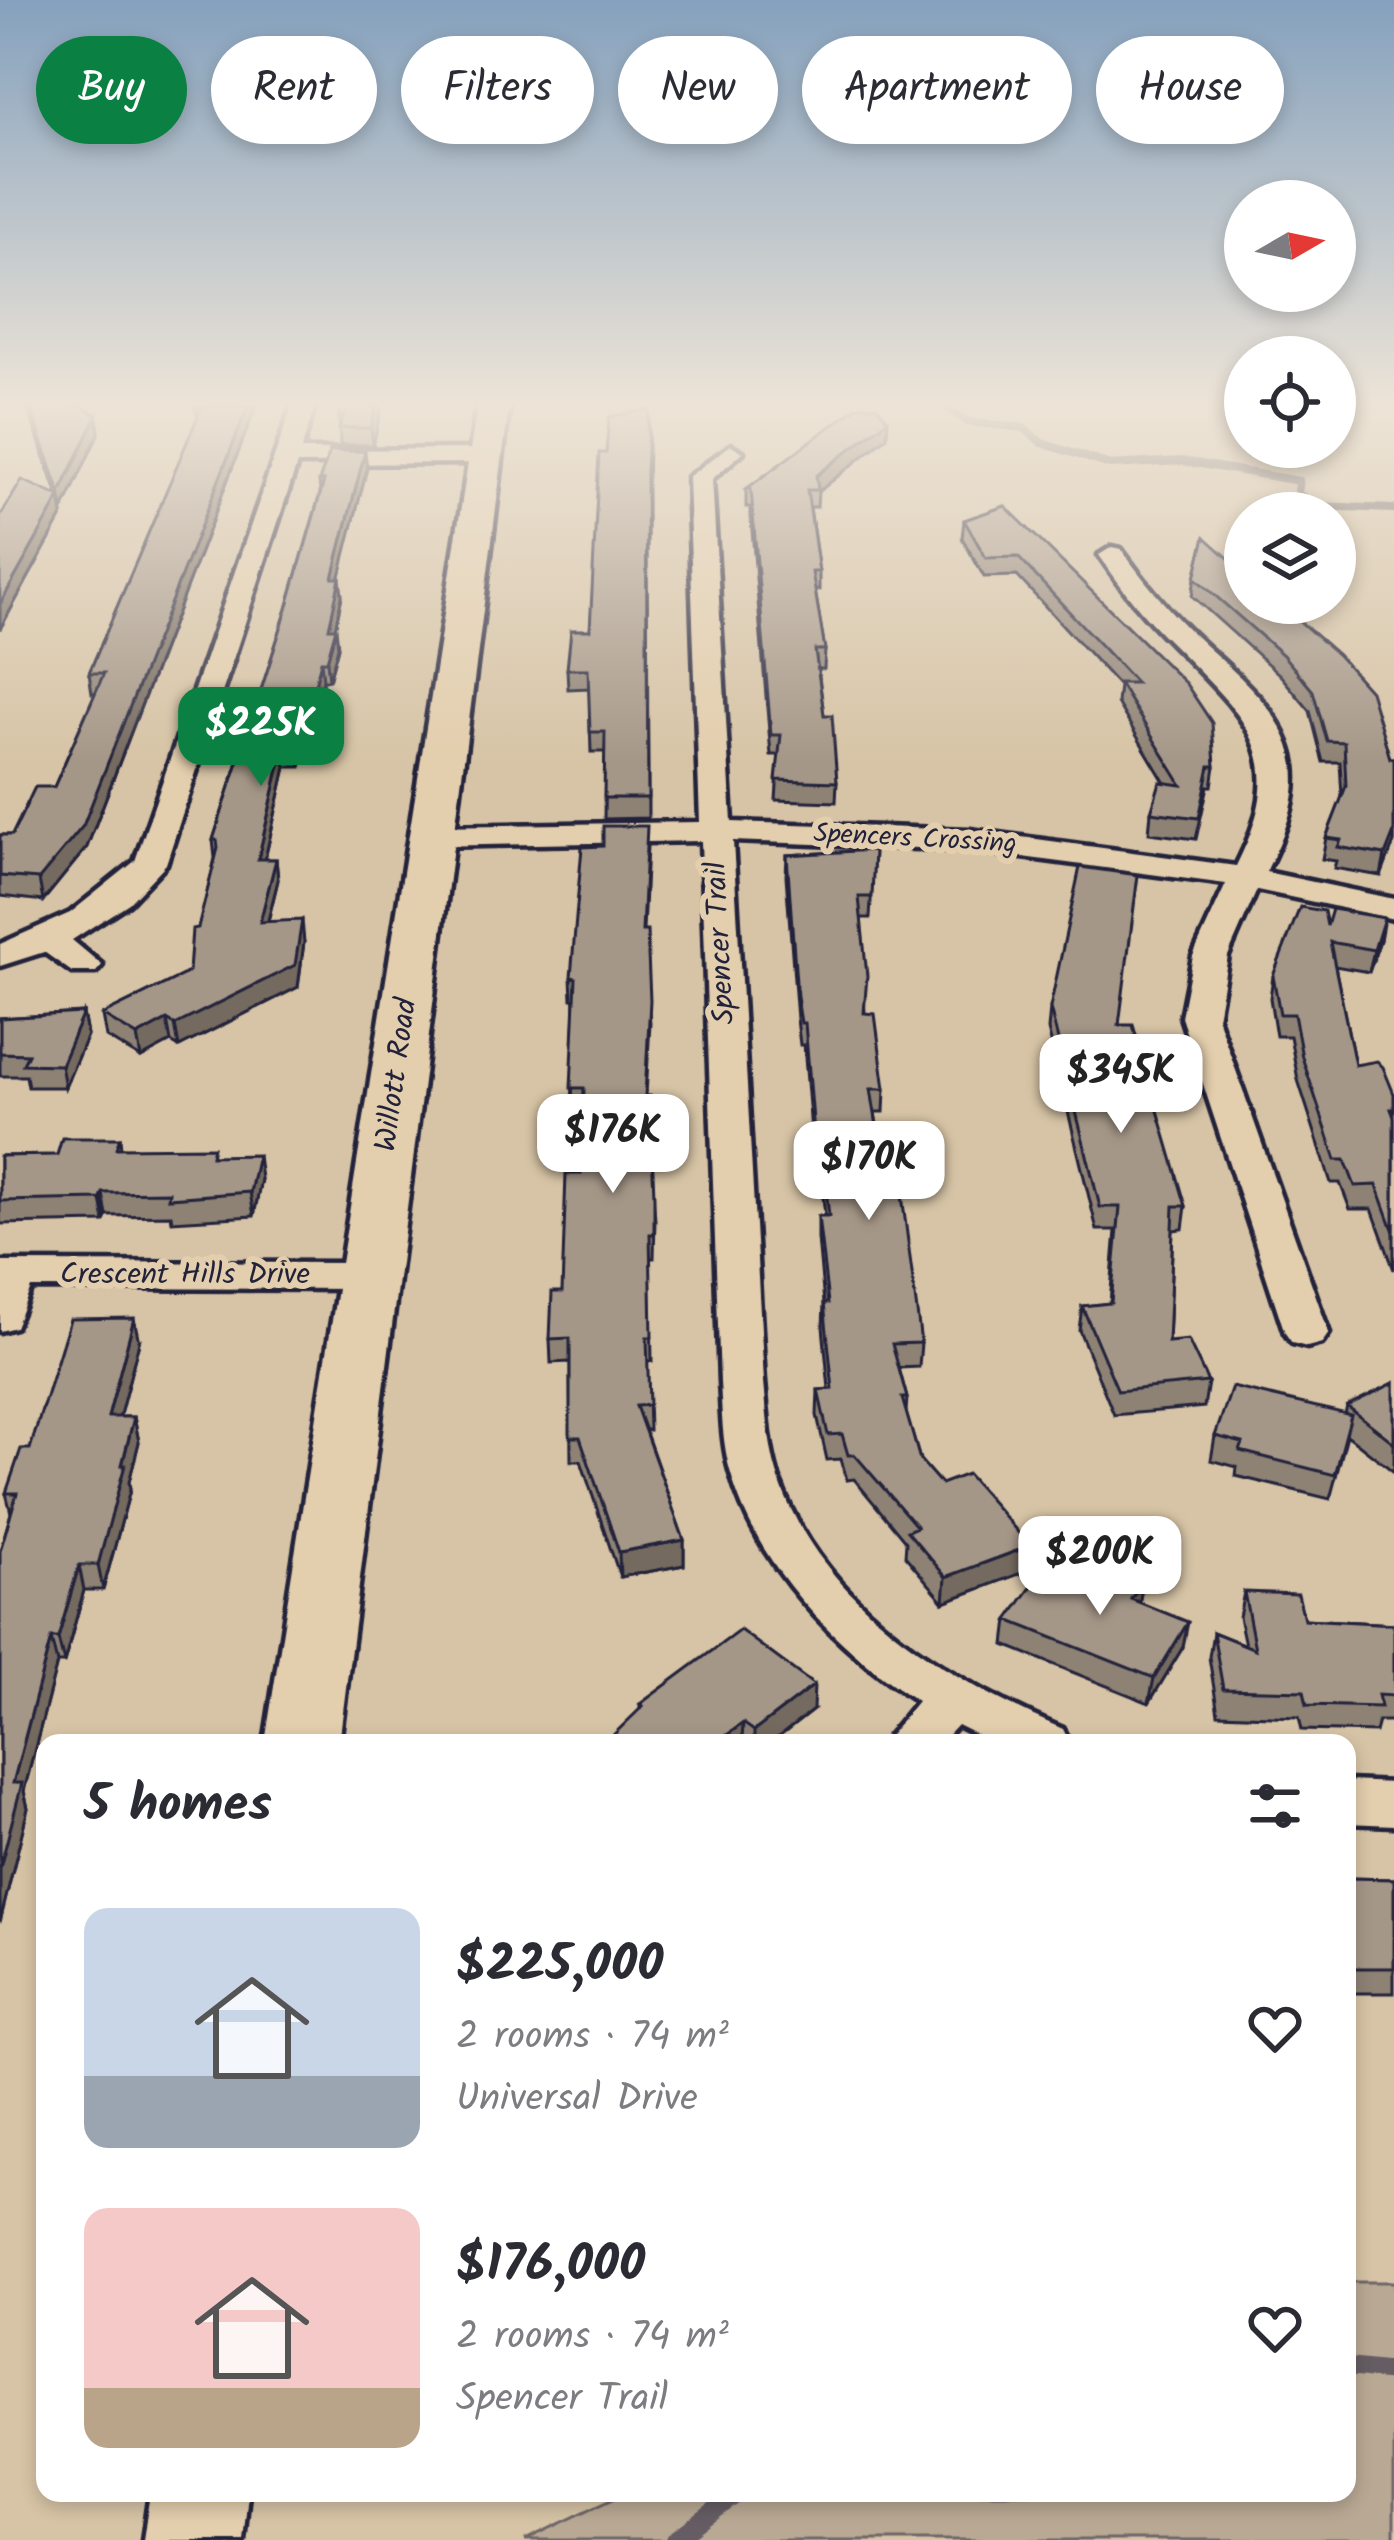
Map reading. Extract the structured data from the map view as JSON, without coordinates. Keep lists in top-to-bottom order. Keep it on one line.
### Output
{"streets":{"main road":["Willott Road"],"street":["Spencers Crossing","Spencer Trail","Crescent Hills Drive"]},"crossings":[["Spencers Crossing","Spencer Trail"],["Spencers Crossing","Willott Road"],["Willott Road","Crescent Hills Drive"]],"north":"right","page":{"chip":["Buy","Rent","Filters","New","Apartment","House"],"price":["$225K","$345K","$176K","$170K","$200K"],"heading":"5 homes","list":[{"name":"$225,000","note":"2 rooms · 74 m² · Universal Drive"},{"name":"$176,000","note":"2 rooms · 74 m² · Spencer Trail"}]}}
